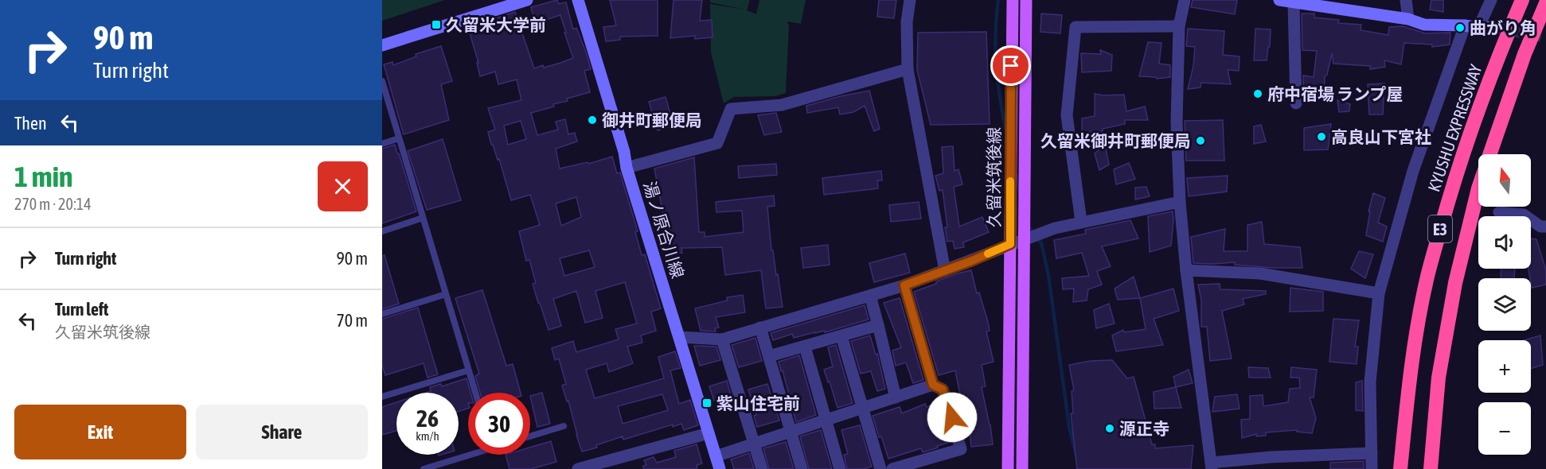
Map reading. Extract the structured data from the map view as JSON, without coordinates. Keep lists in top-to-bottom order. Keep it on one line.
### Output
{"streets":{"highway":["KYUSHU EXPRESSWAY","E3"],"main road":["久留米筑後線","湯ノ原合川線"]},"places":{"transit":["久留米大学前","紫山住宅前"],"other":["曲がり角","府中宿場 ランプ屋","御井町郵便局","高良山下宮社","久留米御井町郵便局","源正寺"]},"north":"top","page":{"turn":["90 m","Turn right"],"then":"Then","heading":["1 min","270 m · 20:14"],"map_buttons":["+","−"],"list":[{"name":"Turn right","value":"90 m"},{"name":"Turn left","note":"久留米筑後線","value":"70 m"}],"speed":"26 km/h","limit":"30","buttons":["Exit","Share"]}}
